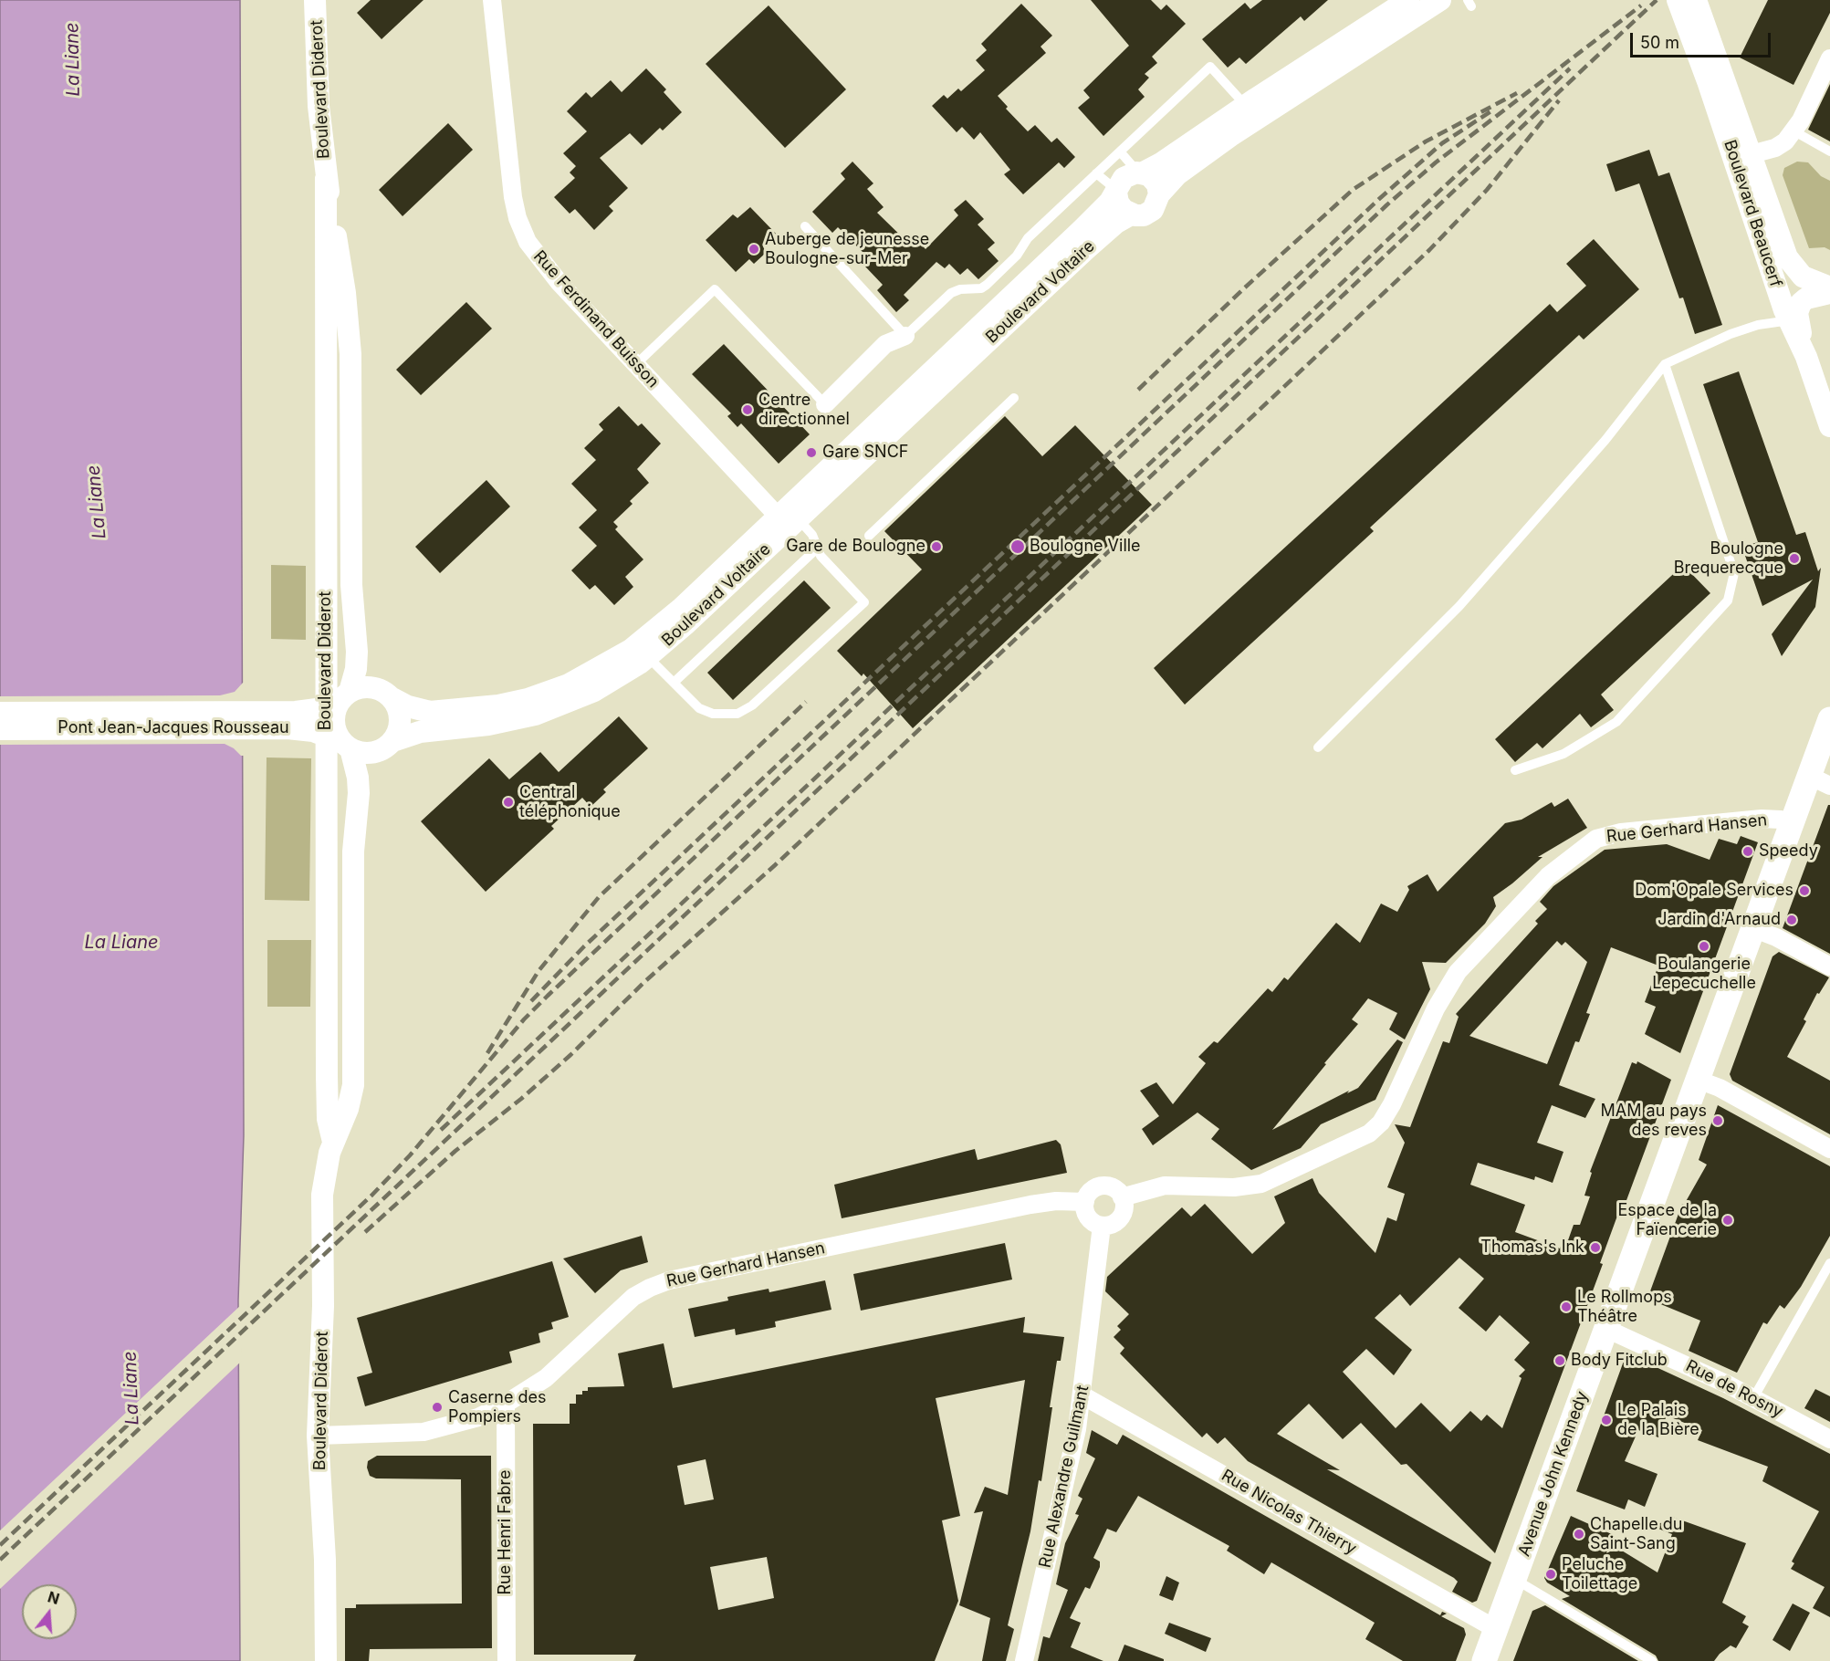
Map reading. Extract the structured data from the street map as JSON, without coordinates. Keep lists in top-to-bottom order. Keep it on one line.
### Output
{"streets":{"main road":["Avenue John Kennedy"],"street":["Boulevard Diderot","Boulevard Beaucerf","Boulevard Voltaire","Rue Ferdinand Buisson","Pont Jean-Jacques Rousseau","Rue Gerhard Hansen","Rue de Rosny","Rue Alexandre Guilmant","Rue Nicolas Thierry","Rue Henri Fabre"]},"crossings":[["Boulevard Diderot","Boulevard Voltaire"],["Boulevard Diderot","Pont Jean-Jacques Rousseau"],["Boulevard Diderot","Rue Gerhard Hansen"],["Boulevard Voltaire","Rue Ferdinand Buisson"],["Boulevard Voltaire","Pont Jean-Jacques Rousseau"],["Rue Gerhard Hansen","Avenue John Kennedy"],["Rue Gerhard Hansen","Rue Alexandre Guilmant"],["Rue Gerhard Hansen","Rue Henri Fabre"],["Rue de Rosny","Avenue John Kennedy"],["Avenue John Kennedy","Rue Nicolas Thierry"],["Rue Alexandre Guilmant","Rue Nicolas Thierry"]],"water":["La Liane"],"places":["Auberge de jeunesse Boulogne-sur-Mer","Centre directionnel","Gare SNCF","Gare de Boulogne","Boulogne Ville","Boulogne Brequerecque","Central téléphonique","Speedy","Dom'Opale Services","Jardin d'Arnaud","Boulangerie Lepecuchelle","MAM au pays des reves","Espace de la Faïencerie","Thomas's Ink","Le Rollmops Théâtre","Body Fitclub","Caserne des Pompiers","Le Palais de la Bière","Chapelle du Saint-Sang","Peluche Toilettage"],"scale_bar":"50 m","north":"top"}
